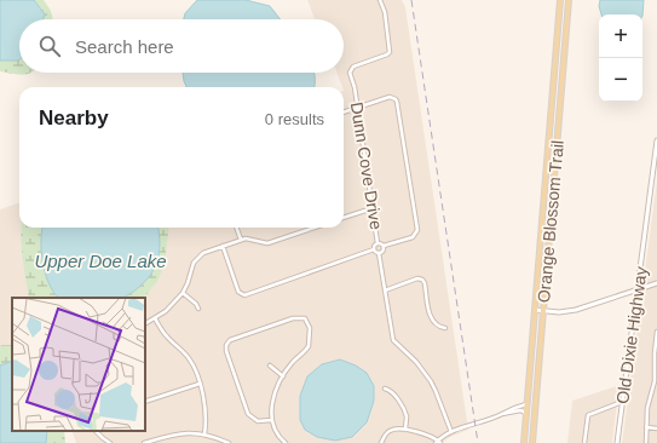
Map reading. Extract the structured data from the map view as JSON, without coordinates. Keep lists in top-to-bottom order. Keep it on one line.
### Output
{"streets":{"main road":["Orange Blossom Trail"],"street":["Dunn Cove Drive","Old Dixie Highway"]},"water":["Upper Doe Lake"],"page":{"map_buttons":["+","−"],"search":"Search here","heading":["Nearby","0 results"]}}
